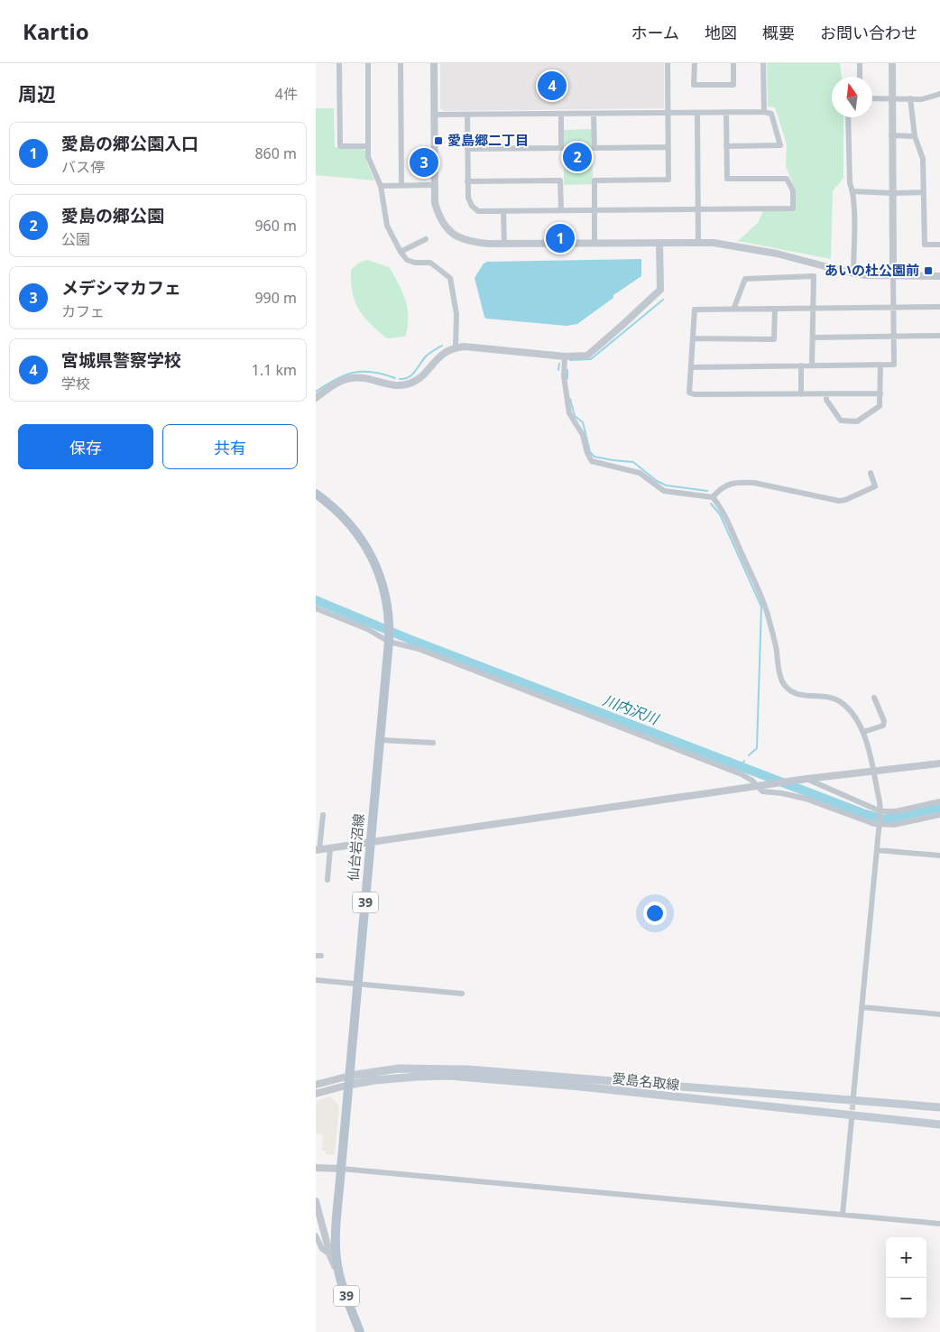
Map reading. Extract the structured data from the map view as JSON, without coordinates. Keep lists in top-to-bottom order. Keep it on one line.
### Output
{"streets":{"main road":["仙台岩沼線","39","愛島名取線"]},"crossings":[["仙台岩沼線","愛島名取線"]],"water":["川内沢川"],"places":{"transit":["愛島郷二丁目","あいの杜公園前"]},"north":"top","page":{"header":"Kartio","nav":["ホーム","地図","概要","お問い合わせ"],"heading":["周辺","4件"],"pins":["4","2","3","1"],"list":[{"mark":"1","name":"愛島の郷公園入口","note":"バス停","value":"860 m"},{"mark":"2","name":"愛島の郷公園","note":"公園","value":"960 m"},{"mark":"3","name":"メデシマカフェ","note":"カフェ","value":"990 m"},{"mark":"4","name":"宮城県警察学校","note":"学校","value":"1.1 km"}],"buttons":["保存","共有"],"map_buttons":["+","−"]}}
